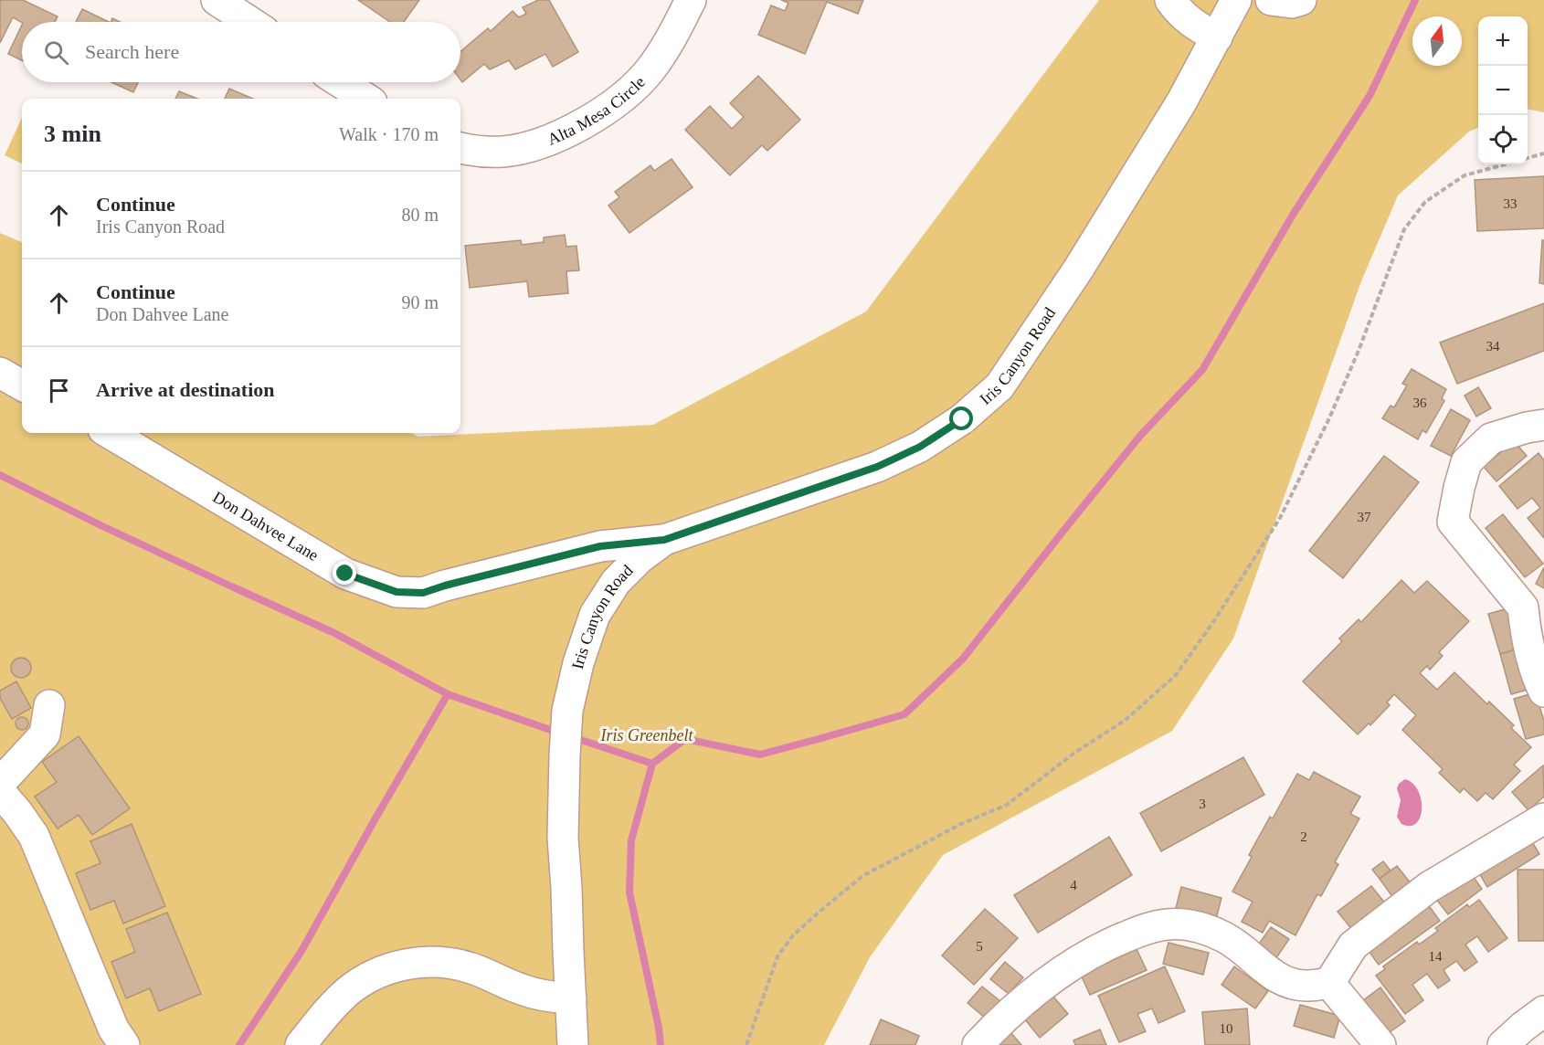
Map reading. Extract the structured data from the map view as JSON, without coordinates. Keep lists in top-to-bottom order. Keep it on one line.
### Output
{"streets":{"street":["Alta Mesa Circle","Iris Canyon Road","Don Dahvee Lane"]},"crossings":[["Iris Canyon Road","Don Dahvee Lane"]],"parks":["Iris Greenbelt"],"house_numbers":["33","34","36","37","3","2","4","5","14","10"],"north":"top","page":{"map_buttons":["+","−"],"search":"Search here","heading":["3 min","Walk · 170 m"],"list":[["Continue","Iris Canyon Road","80 m"],["Continue","Don Dahvee Lane","90 m"],"Arrive at destination"]}}
